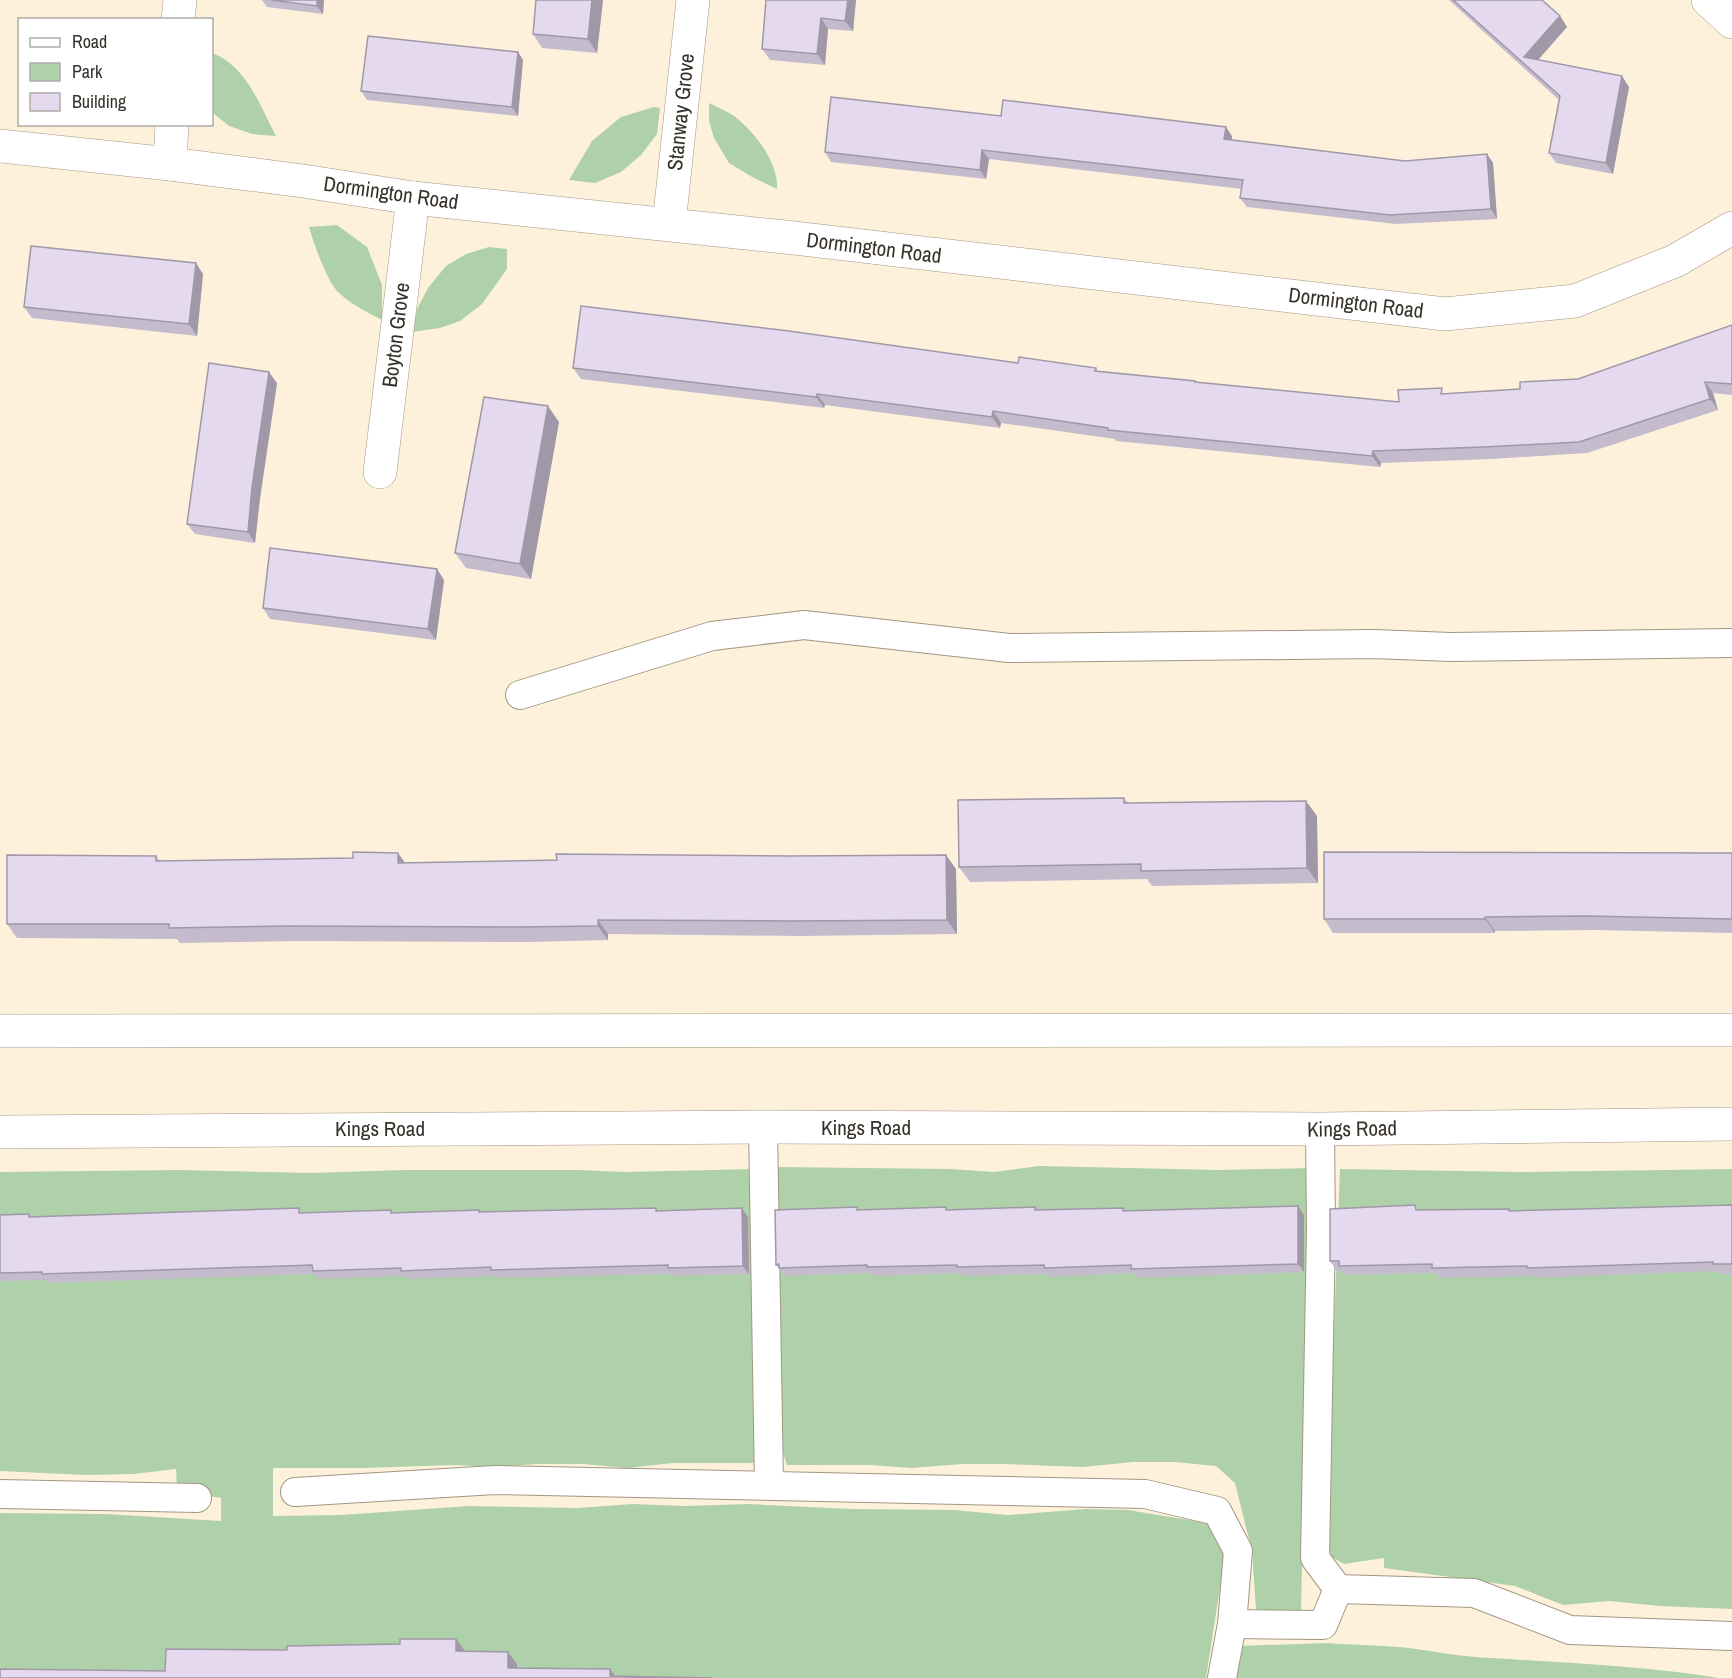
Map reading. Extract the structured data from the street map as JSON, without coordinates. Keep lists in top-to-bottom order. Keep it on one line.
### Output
{"streets":{"main road":["Stanway Grove","Dormington Road","Boyton Grove","Kings Road"]},"crossings":[["Stanway Grove","Dormington Road"],["Dormington Road","Boyton Grove"]],"legend":["Road","Park","Building"]}
